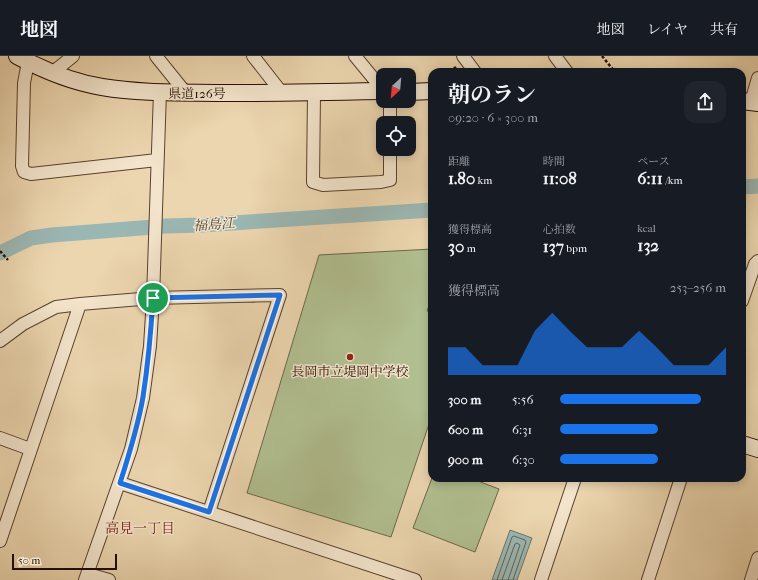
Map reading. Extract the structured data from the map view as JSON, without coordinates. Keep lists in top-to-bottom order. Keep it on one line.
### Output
{"streets":{"main road":["県道126号"]},"districts":["高見一丁目"],"water":["福島江"],"places":["長岡市立堤岡中学校"],"scale_bar":"50 m","north":"bottom left","page":{"header":"地図","nav":["地図","レイヤ","共有"],"heading":["朝のラン","09:20 · 6 × 300 m"],"stats":[["距離","1.80 km"],["時間","11:08"],["ペース","6:11 /km"],["獲得標高","30 m"],["心拍数","137 bpm"],["kcal","132"]],"chart":["獲得標高","253–256 m"],"list":[{"name":"300 m","note":"5:56"},{"name":"600 m","note":"6:31"},{"name":"900 m","note":"6:30"}],"scale":"50 m"}}
